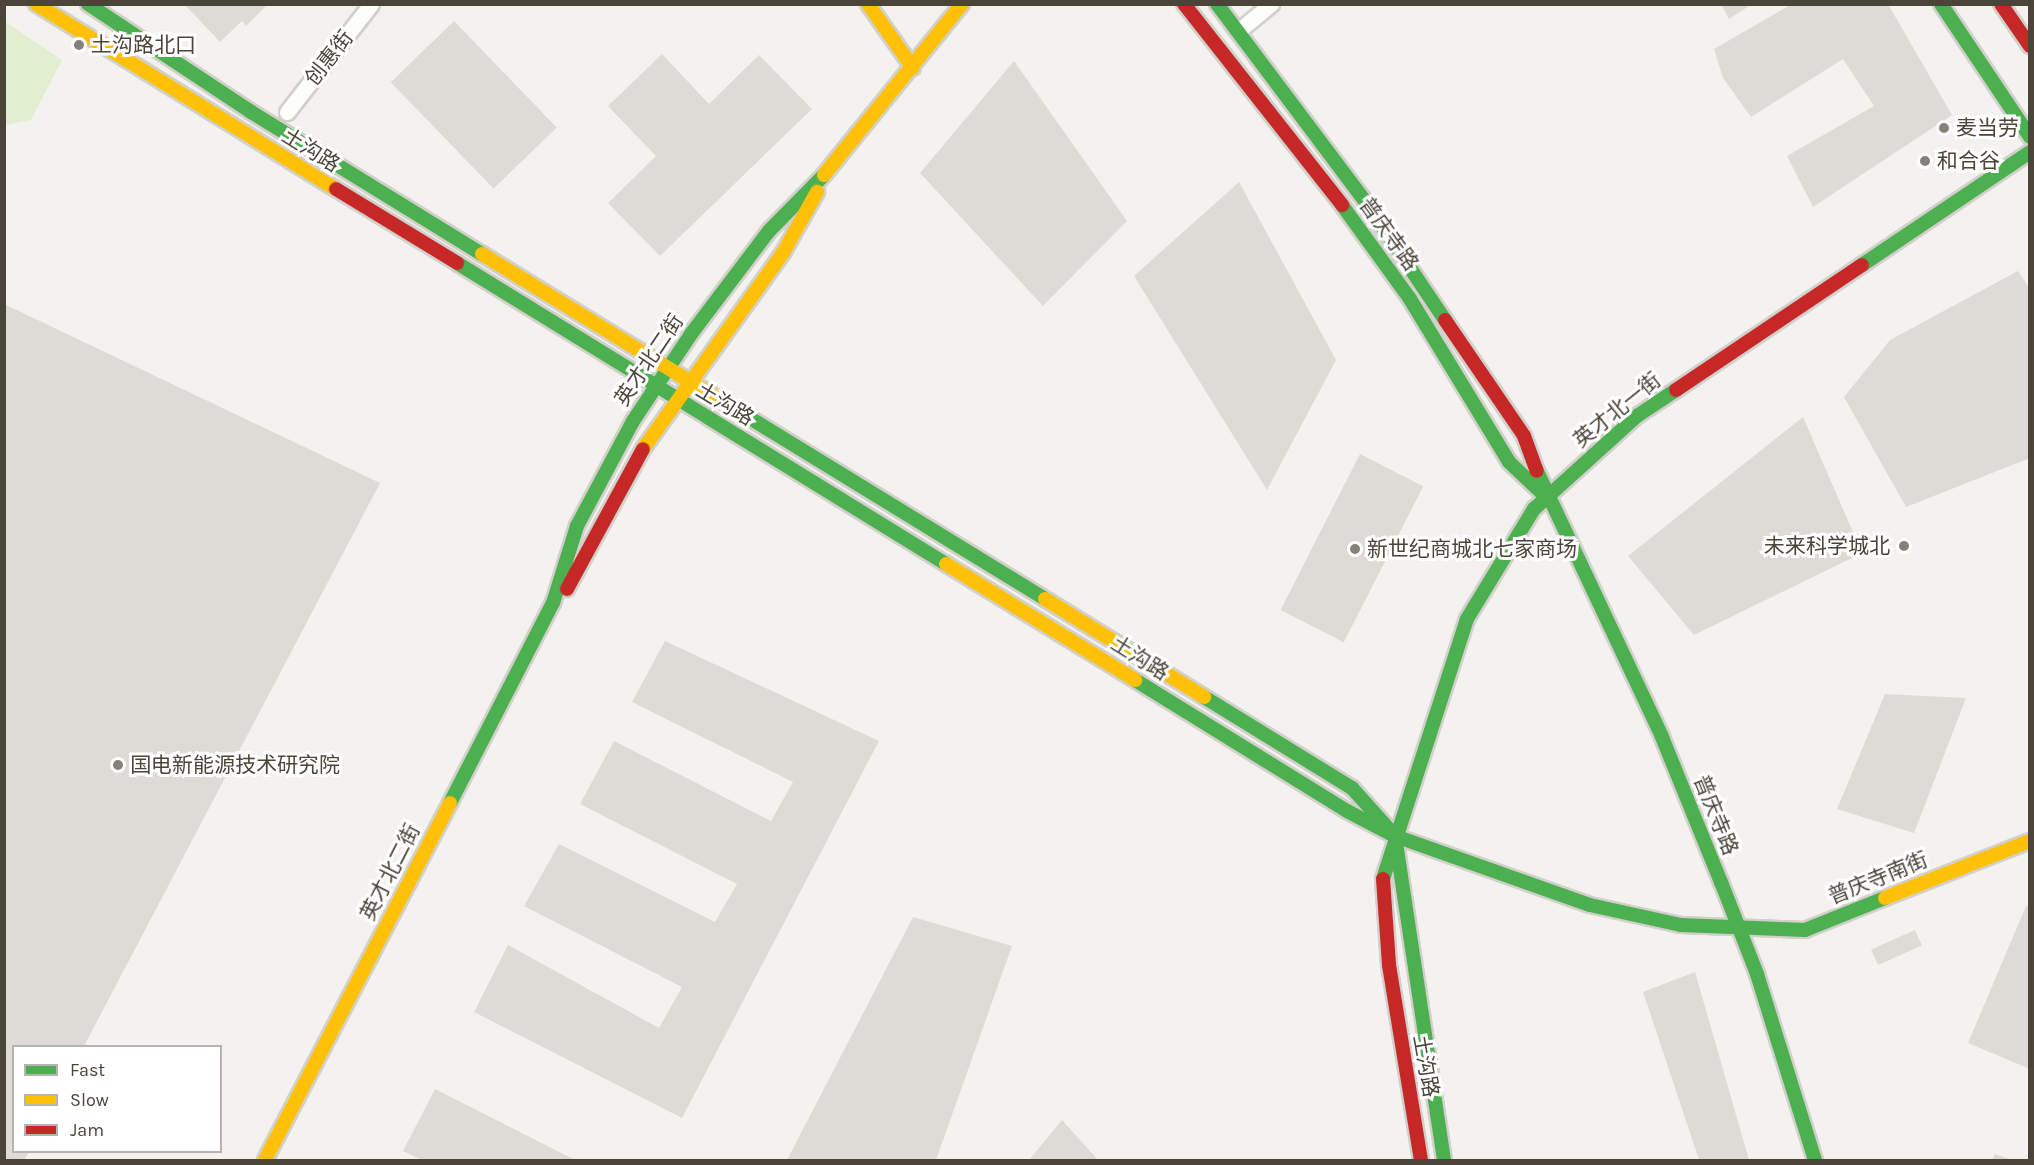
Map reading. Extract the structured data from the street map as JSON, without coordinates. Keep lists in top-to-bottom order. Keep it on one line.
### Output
{"streets":{"street":["创惠街","土沟路","普庆寺路","英才北二街","英才北一街","普庆寺南街"]},"crossings":[["土沟路","英才北二街"],["土沟路","英才北一街"],["土沟路","普庆寺南街"],["普庆寺路","英才北一街"],["普庆寺路","普庆寺南街"],["英才北一街","普庆寺南街"]],"places":["土沟路北口","麦当劳","和合谷","未来科学城北","新世纪商城北七家商场","国电新能源技术研究院"],"legend":["Fast","Slow","Jam"]}
